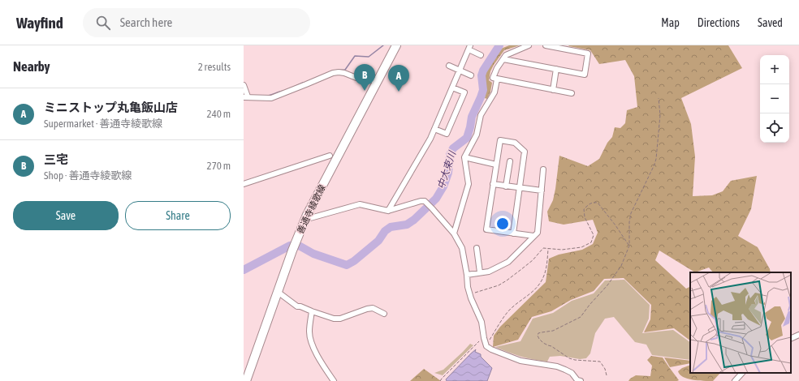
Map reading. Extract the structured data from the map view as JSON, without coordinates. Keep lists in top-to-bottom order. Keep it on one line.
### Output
{"streets":{"main road":["善通寺綾歌線"]},"water":["中大束川"],"page":{"header":"Wayfind","search":"Search here","nav":["Map","Directions","Saved"],"heading":["Nearby","2 results"],"map_buttons":["+","−"],"pins":["B","A"],"list":[{"mark":"A","name":"ミニストップ丸亀飯山店","note":"Supermarket · 善通寺綾歌線","value":"240 m"},{"mark":"B","name":"三宅","note":"Shop · 善通寺綾歌線","value":"270 m"}],"buttons":["Save","Share"]}}
